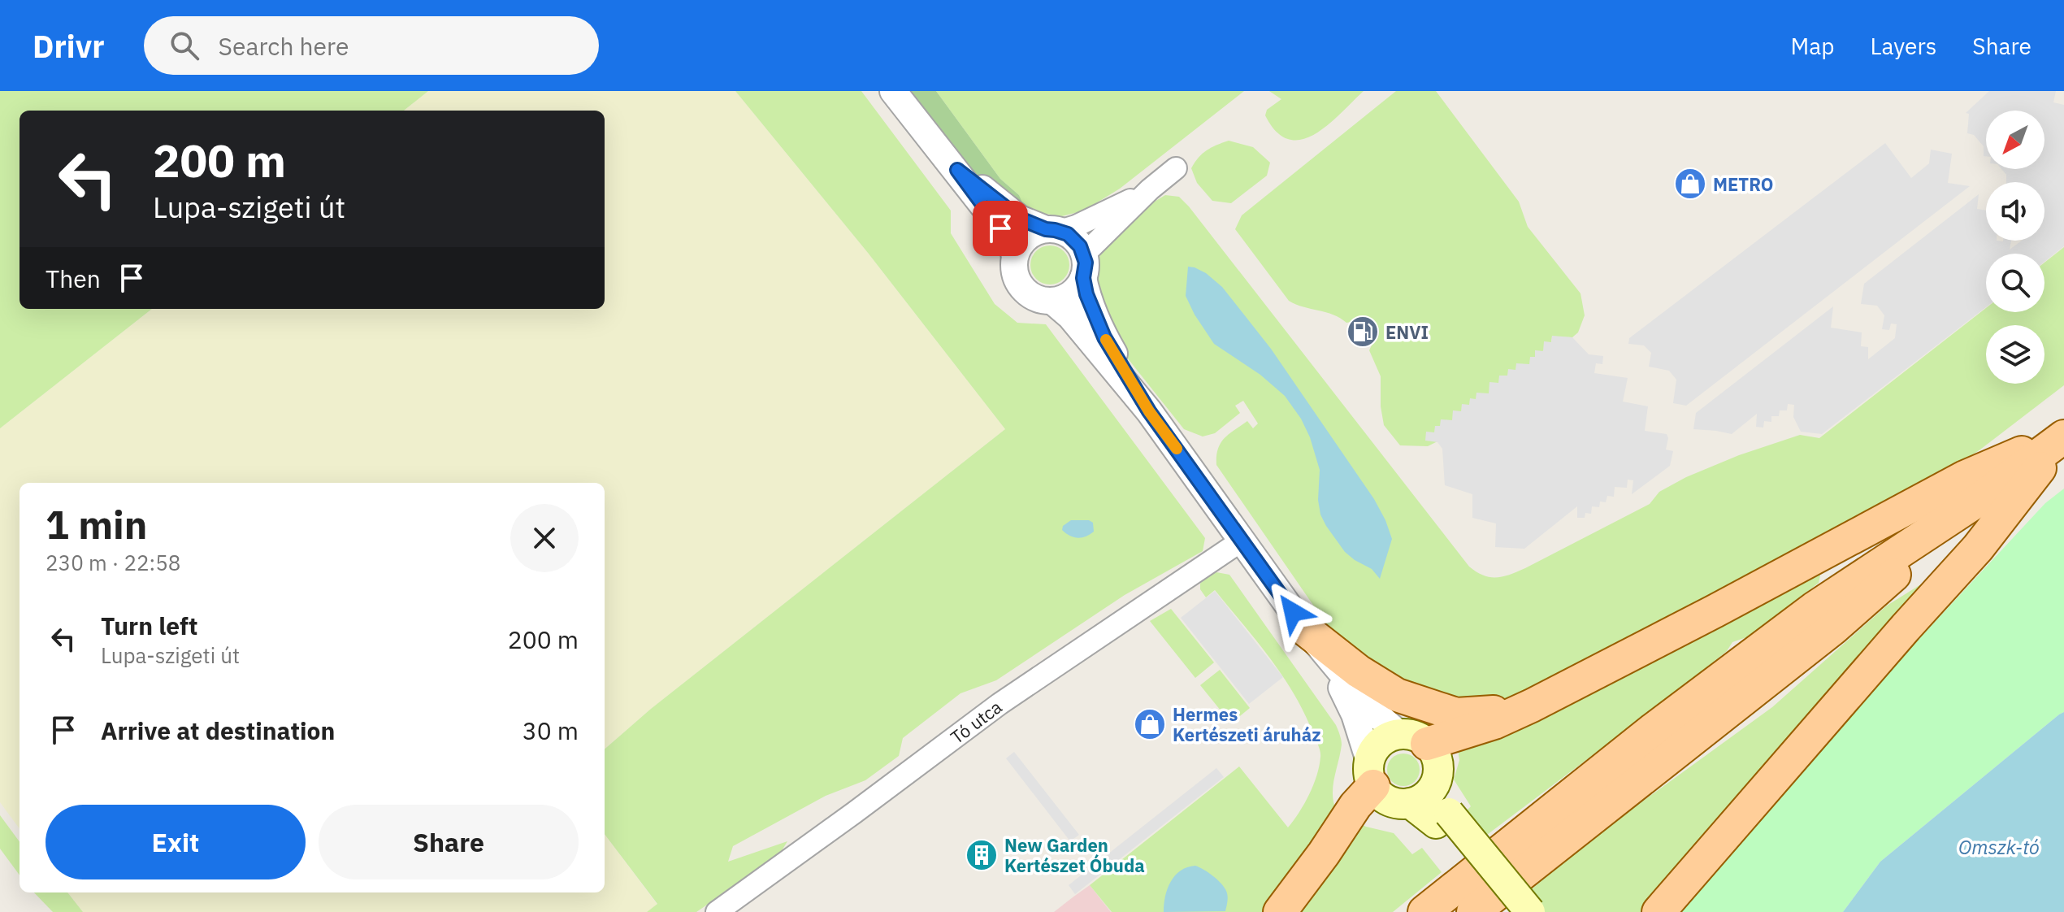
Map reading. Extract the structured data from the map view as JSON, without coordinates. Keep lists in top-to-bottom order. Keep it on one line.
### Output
{"streets":{"street":["Tó utca"]},"water":["Omszk-tó"],"places":{"shop":["METRO","Hermes Kertészeti áruház"],"fuel station":["ENVI"],"building":["New Garden Kertészet Óbuda"]},"north":"bottom left","page":{"header":"Drivr","search":"Search here","nav":["Map","Layers","Share"],"turn":["200 m","Lupa-szigeti út"],"then":"Then","heading":["1 min","230 m · 22:58"],"list":[{"name":"Turn left","note":"Lupa-szigeti út","value":"200 m"},{"name":"Arrive at destination","value":"30 m"}],"buttons":["Exit","Share"]}}
